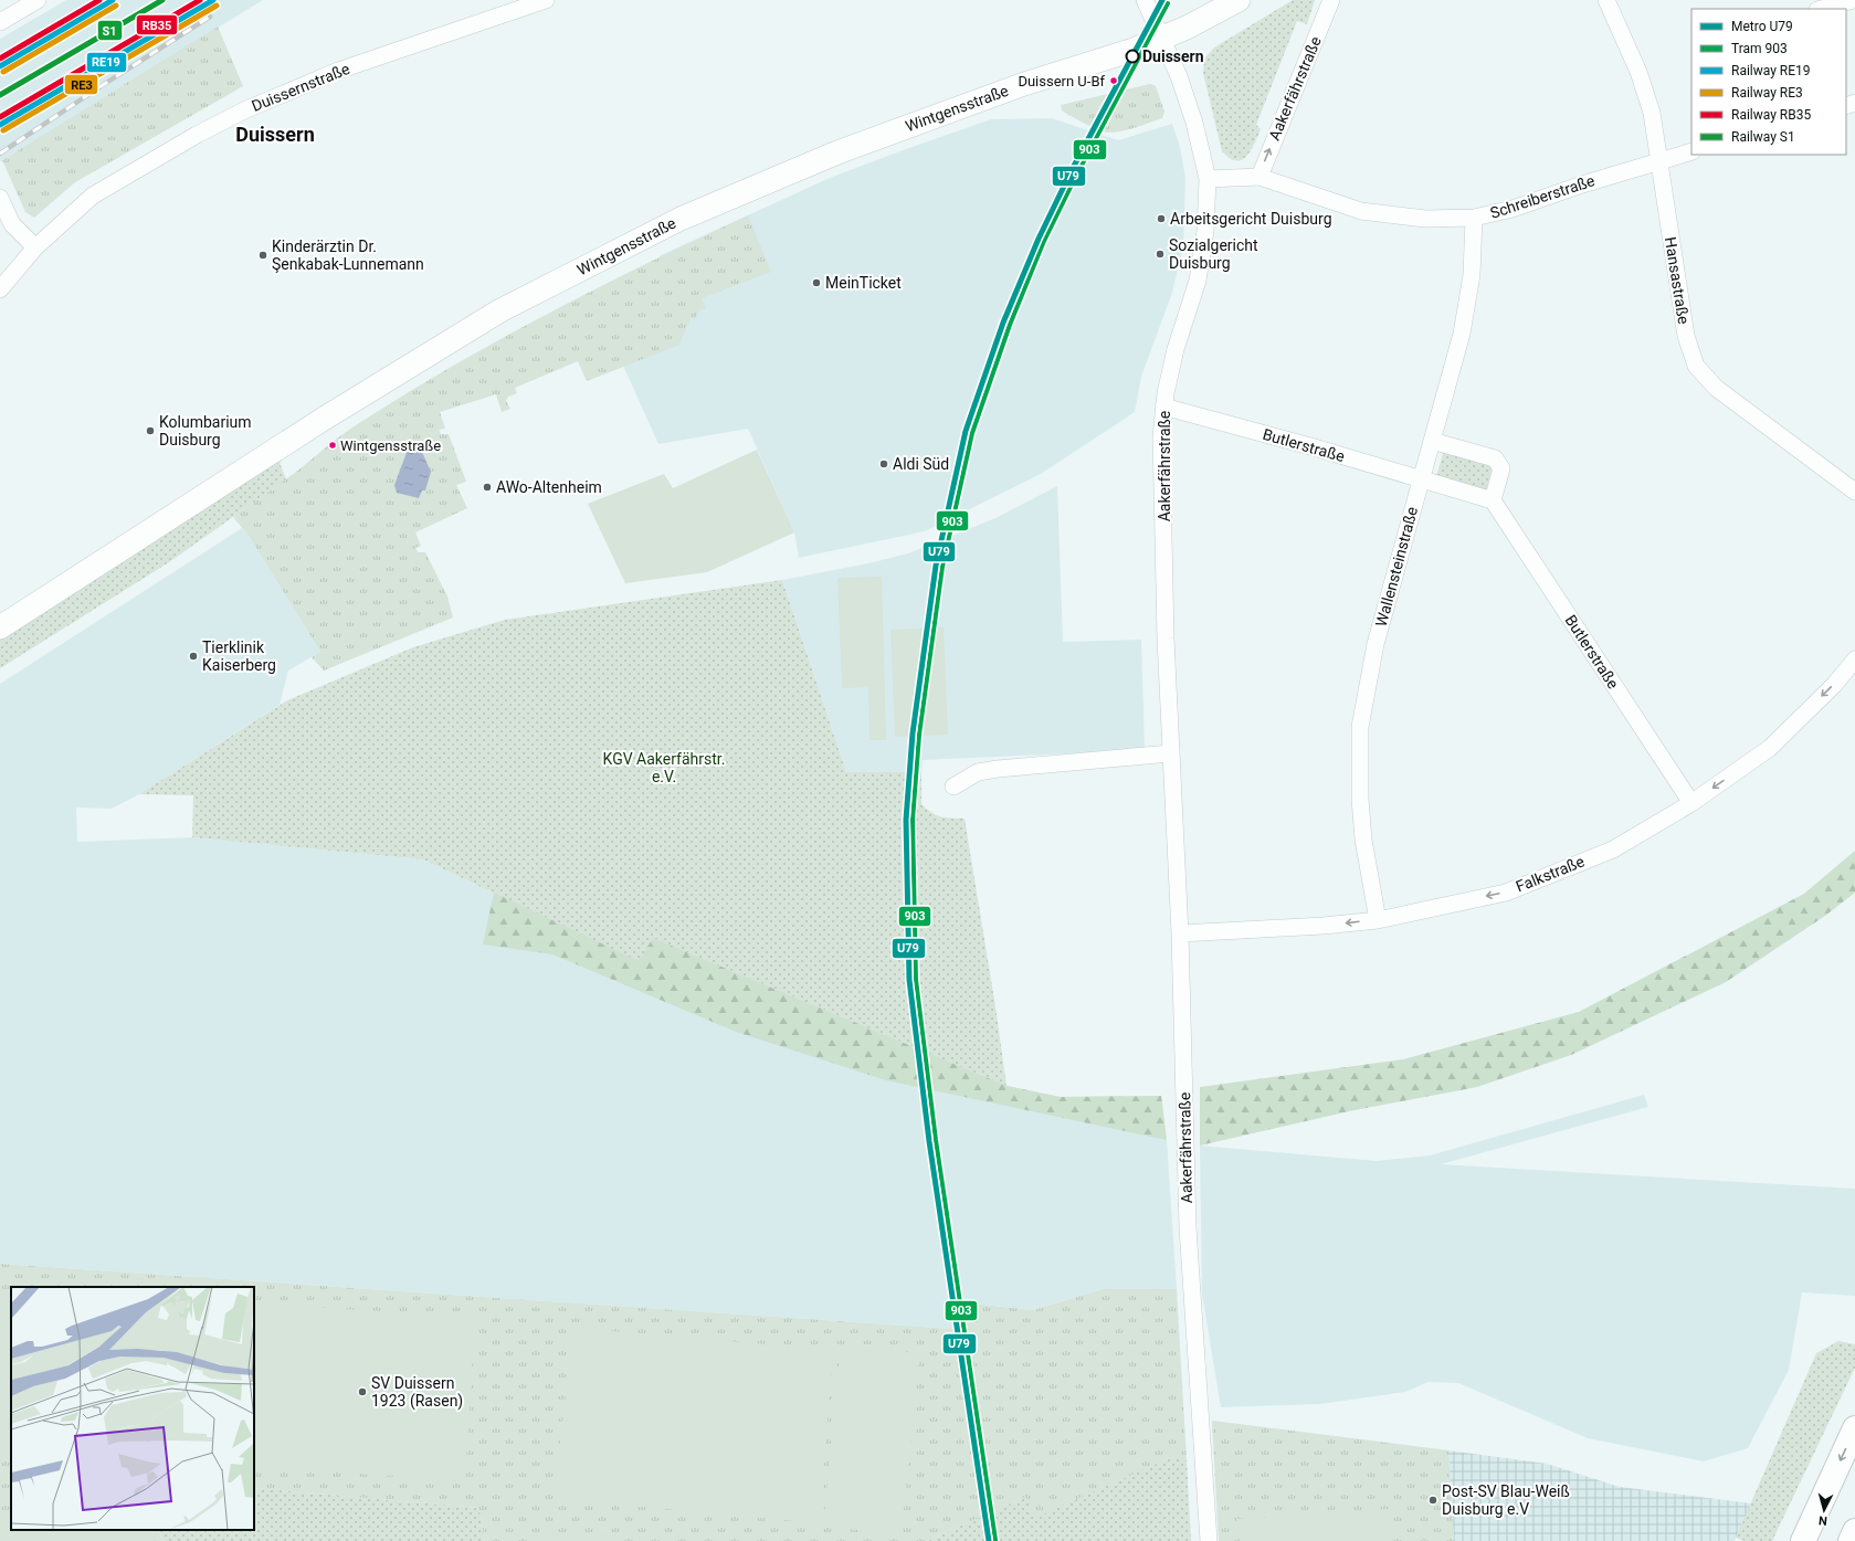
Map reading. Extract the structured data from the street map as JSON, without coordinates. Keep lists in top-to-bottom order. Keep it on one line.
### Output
{"streets":{"main road":["Wintgensstraße"],"street":["Duissernstraße","Aakerfährstraße","Schreiberstraße","Hansastraße","Butlerstraße","Wallensteinstraße","Falkstraße"]},"crossings":[["Aakerfährstraße","Wintgensstraße"],["Aakerfährstraße","Schreiberstraße"],["Aakerfährstraße","Butlerstraße"],["Aakerfährstraße","Falkstraße"],["Schreiberstraße","Hansastraße"],["Schreiberstraße","Wallensteinstraße"],["Butlerstraße","Wallensteinstraße"],["Butlerstraße","Falkstraße"],["Wallensteinstraße","Falkstraße"]],"one_way":["Falkstraße"],"districts":["Duissern"],"parks":["KGV Aakerfährstr. e.V."],"places":["Duissern","Duissern U-Bf","Arbeitsgericht Duisburg","Sozialgericht Duisburg","Kinderärztin Dr. Şenkabak-Lunnemann","MeinTicket","Kolumbarium Duisburg","Wintgensstraße","Aldi Süd","AWo-Altenheim","Tierklinik Kaiserberg","SV Duissern 1923 (Rasen)","Post-SV Blau-Weiß Duisburg e.V"],"lines":["metro line U79","rail line RE19","rail line RB35","rail line S1","tram line 903","rail line RE3"],"legend":["Metro U79","Tram 903","Railway RE19","Railway RE3","Railway RB35","Railway S1"],"north":"bottom"}
